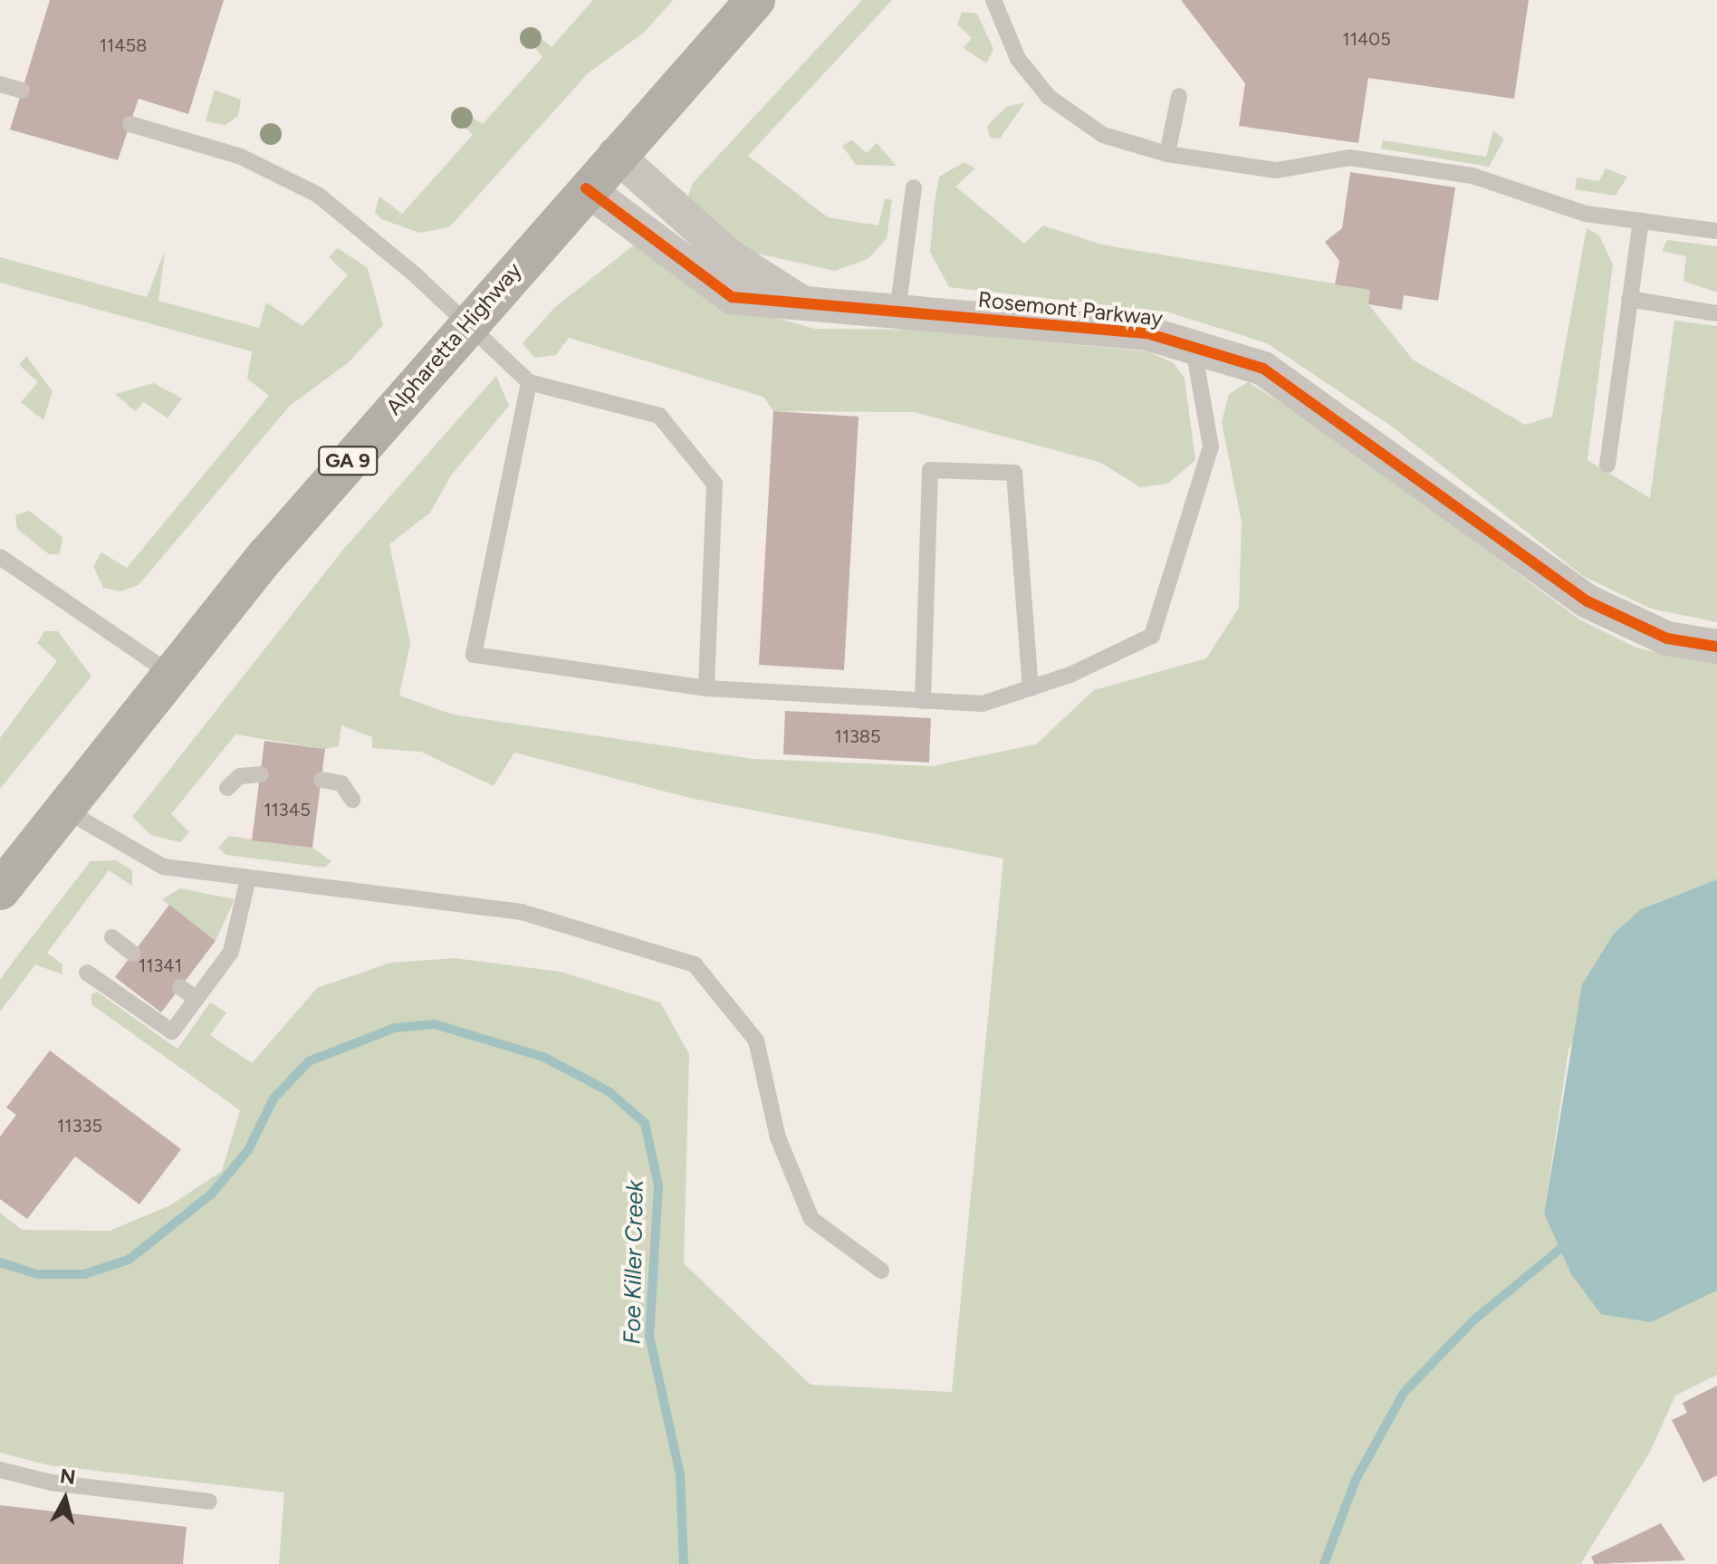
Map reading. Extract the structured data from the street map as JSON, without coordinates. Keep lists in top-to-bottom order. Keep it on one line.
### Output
{"streets":{"highway":["Alpharetta Highway","GA 9"],"street":["Rosemont Parkway"]},"crossings":[["Rosemont Parkway","Alpharetta Highway"]],"water":["Foe Killer Creek"],"house_numbers":["11405","11458","11385","11345","11341","11335"],"north":"top"}
